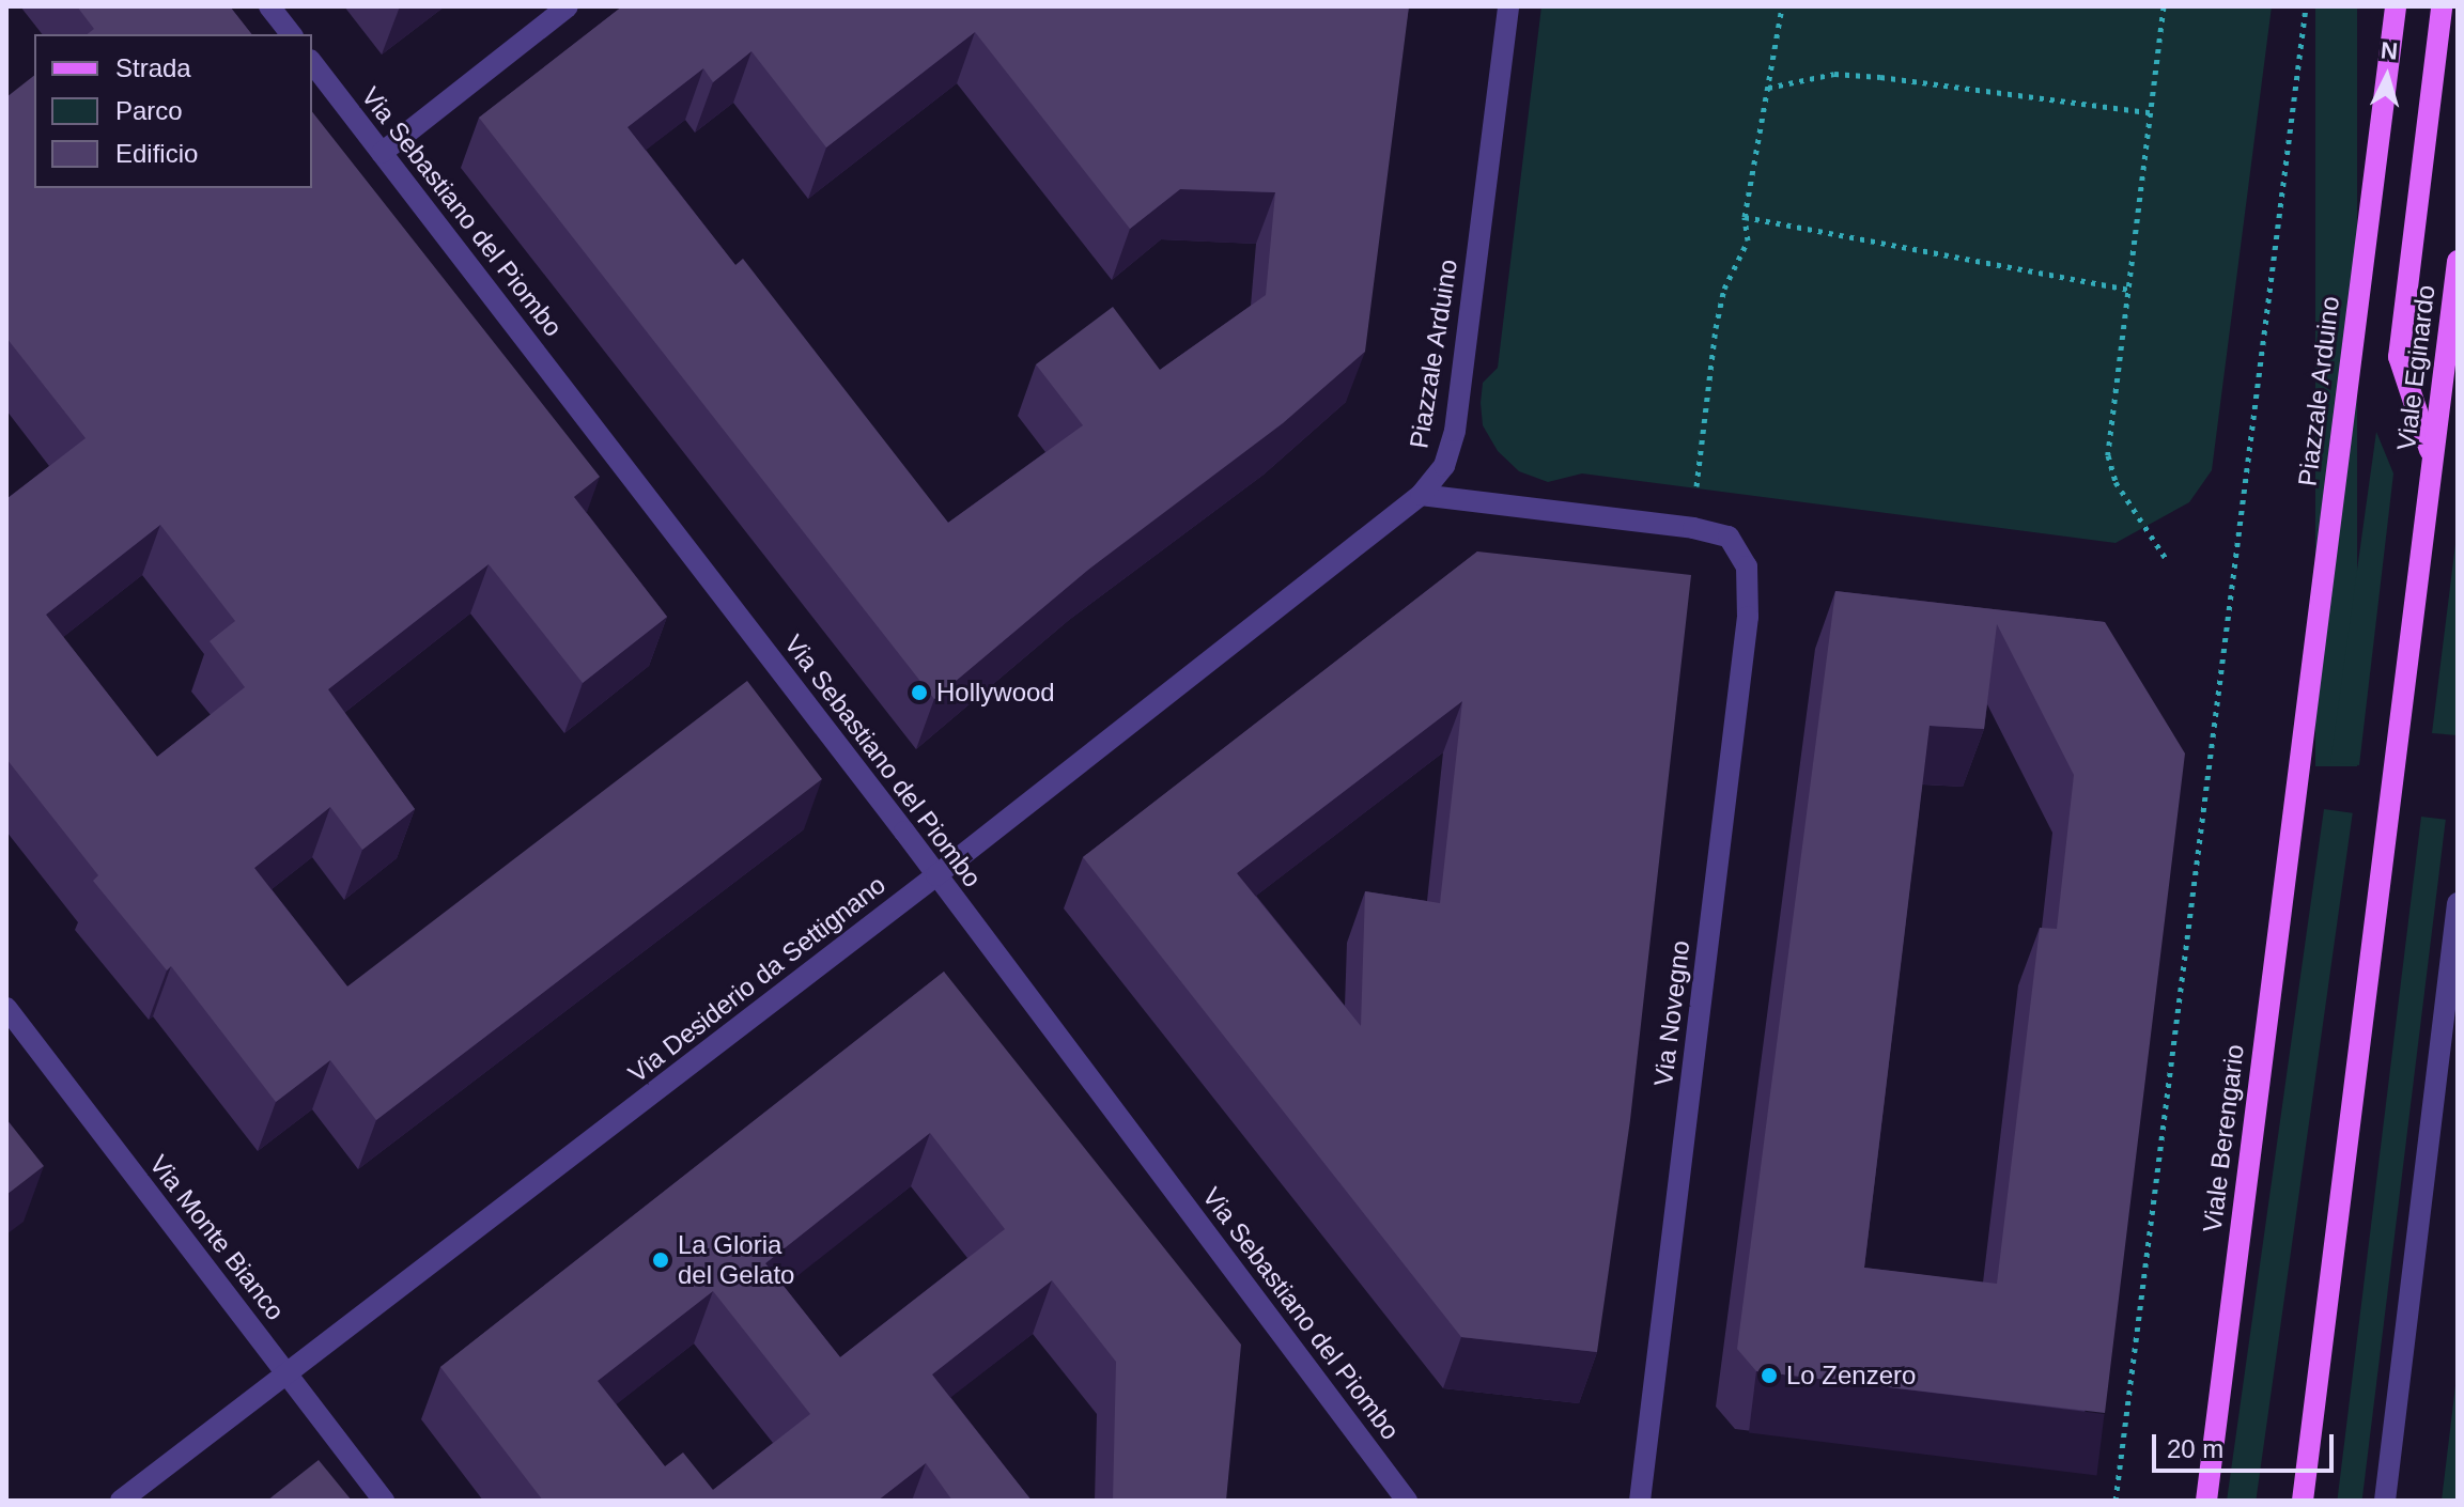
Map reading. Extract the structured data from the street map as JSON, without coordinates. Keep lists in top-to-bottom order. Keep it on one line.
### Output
{"streets":{"main road":["Piazzale Arduino","Viale Eginardo","Viale Berengario"],"street":["Via Sebastiano del Piombo","Via Desiderio da Settignano","Via Novegno","Via Monte Bianco"]},"crossings":[["Via Sebastiano del Piombo","Via Desiderio da Settignano"],["Piazzale Arduino","Via Desiderio da Settignano"],["Piazzale Arduino","Via Novegno"],["Piazzale Arduino","Viale Berengario"],["Via Desiderio da Settignano","Via Novegno"],["Via Desiderio da Settignano","Via Monte Bianco"]],"places":["Hollywood","La Gloria del Gelato","Lo Zenzero"],"legend":["Strada","Parco","Edificio"],"scale_bar":"20 m","north":"top"}
